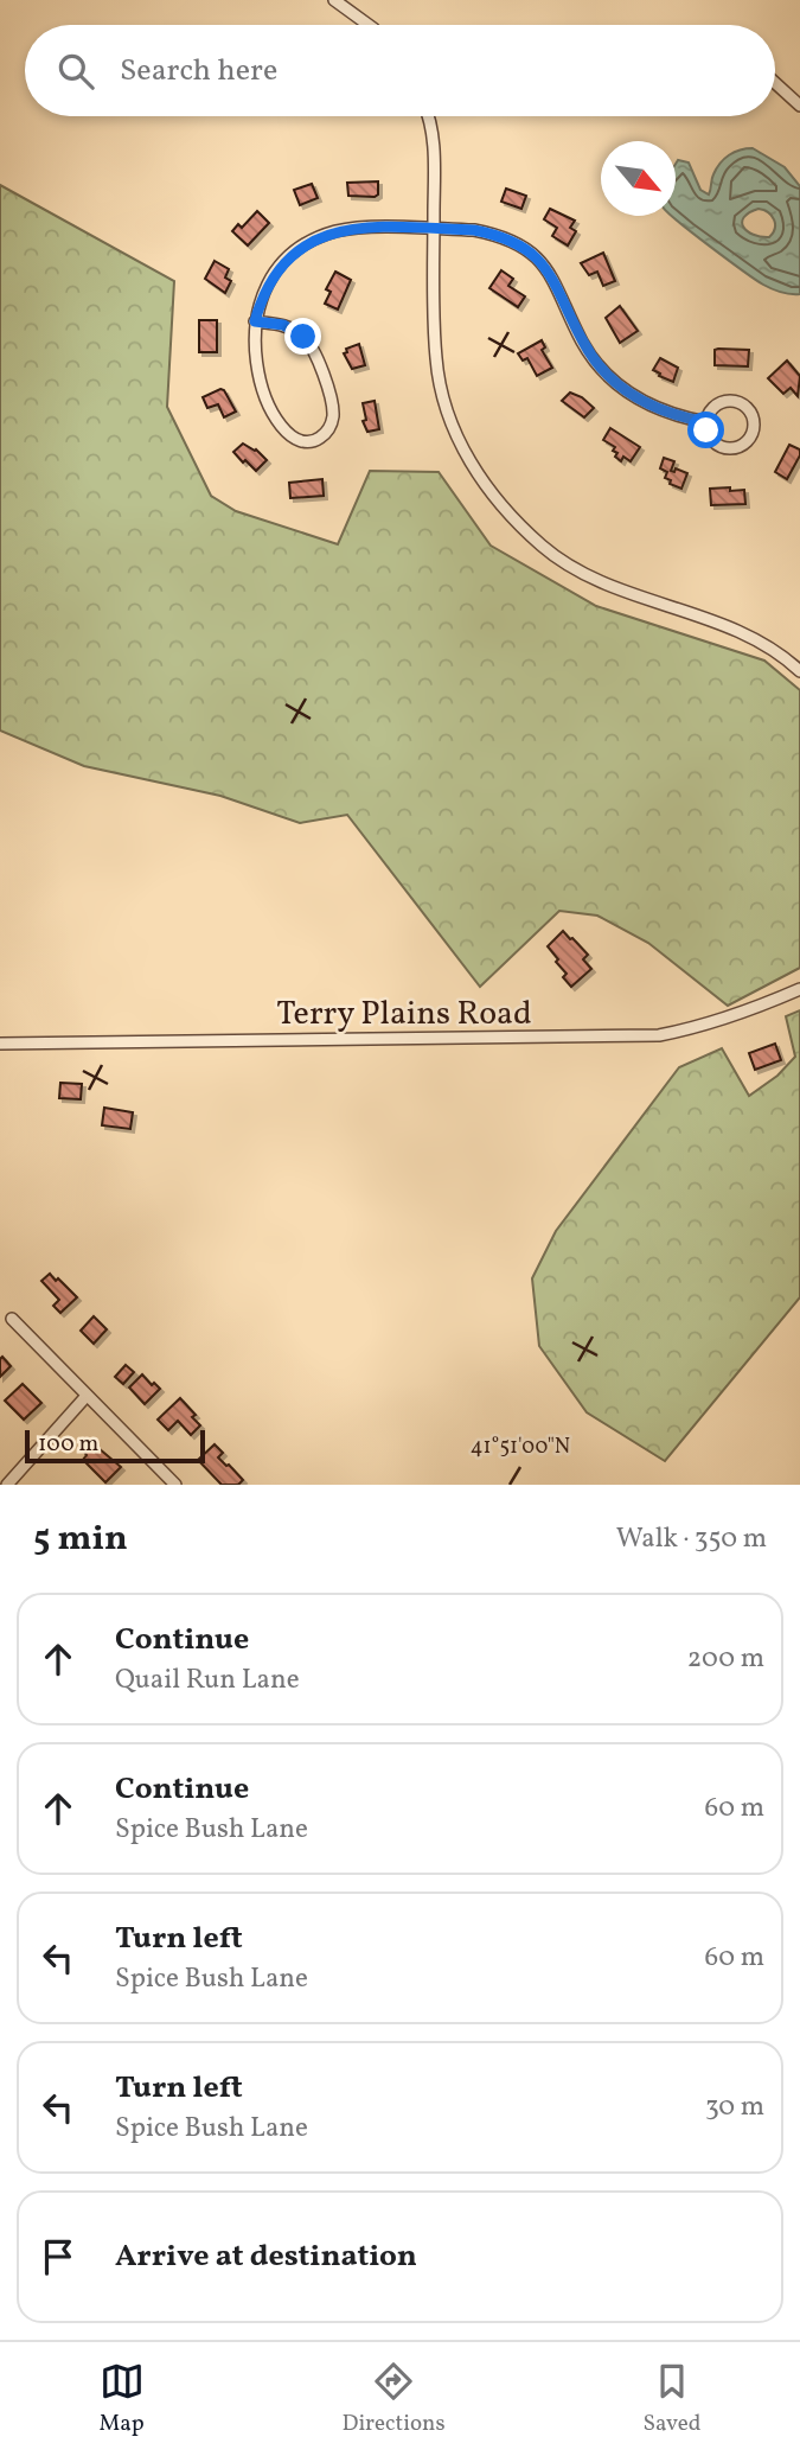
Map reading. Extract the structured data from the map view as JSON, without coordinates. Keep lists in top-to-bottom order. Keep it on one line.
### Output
{"streets":{"street":["Terry Plains Road"]},"scale_bar":"100 m","north":"bottom right","page":{"search":"Search here","scale":"100 m","heading":["5 min","Walk · 350 m"],"list":[["Continue","Quail Run Lane","200 m"],["Continue","Spice Bush Lane","60 m"],["Turn left","Spice Bush Lane","60 m"],["Turn left","Spice Bush Lane","30 m"],"Arrive at destination"],"nav":["Map","Directions","Saved"]},"coordinates":["41°51'00\"N"]}
